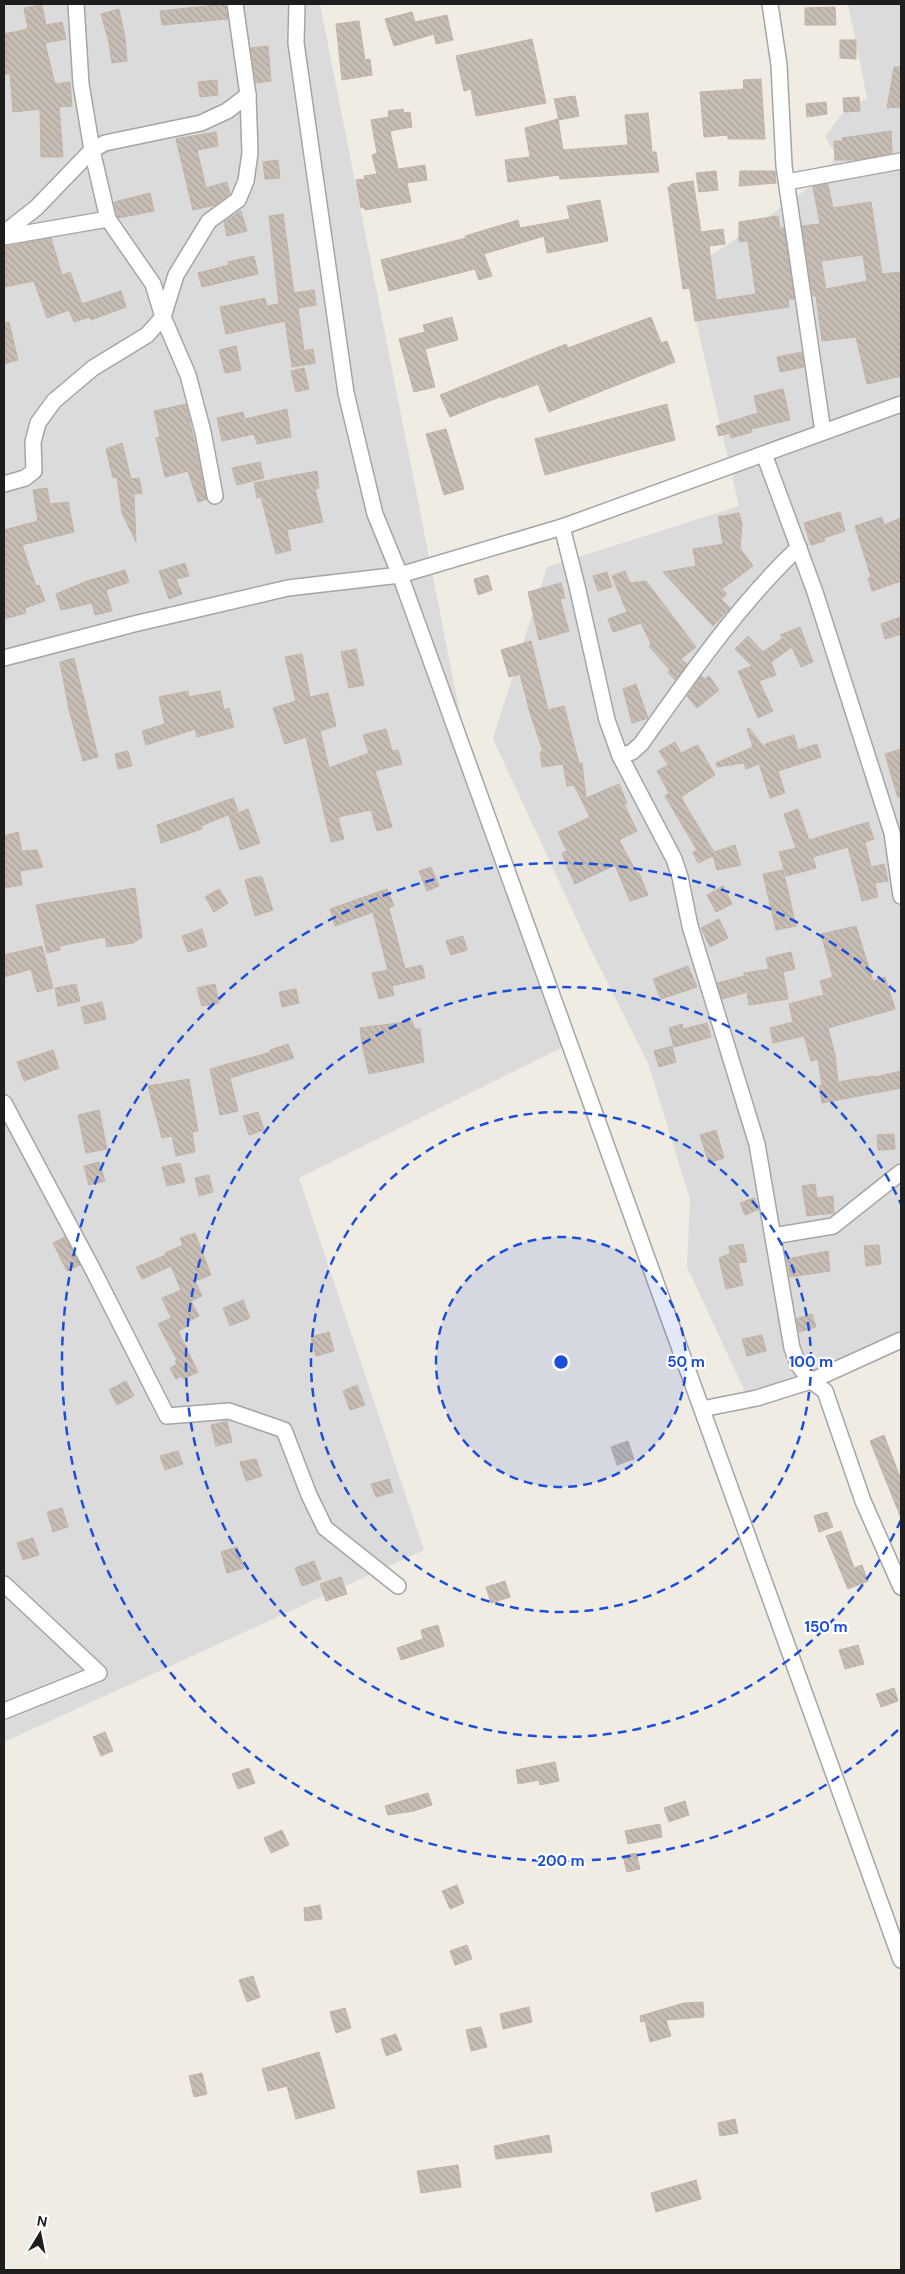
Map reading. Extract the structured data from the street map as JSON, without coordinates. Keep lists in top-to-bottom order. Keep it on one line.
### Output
{"north":"top","rings":["50 m","100 m","150 m","200 m"]}
